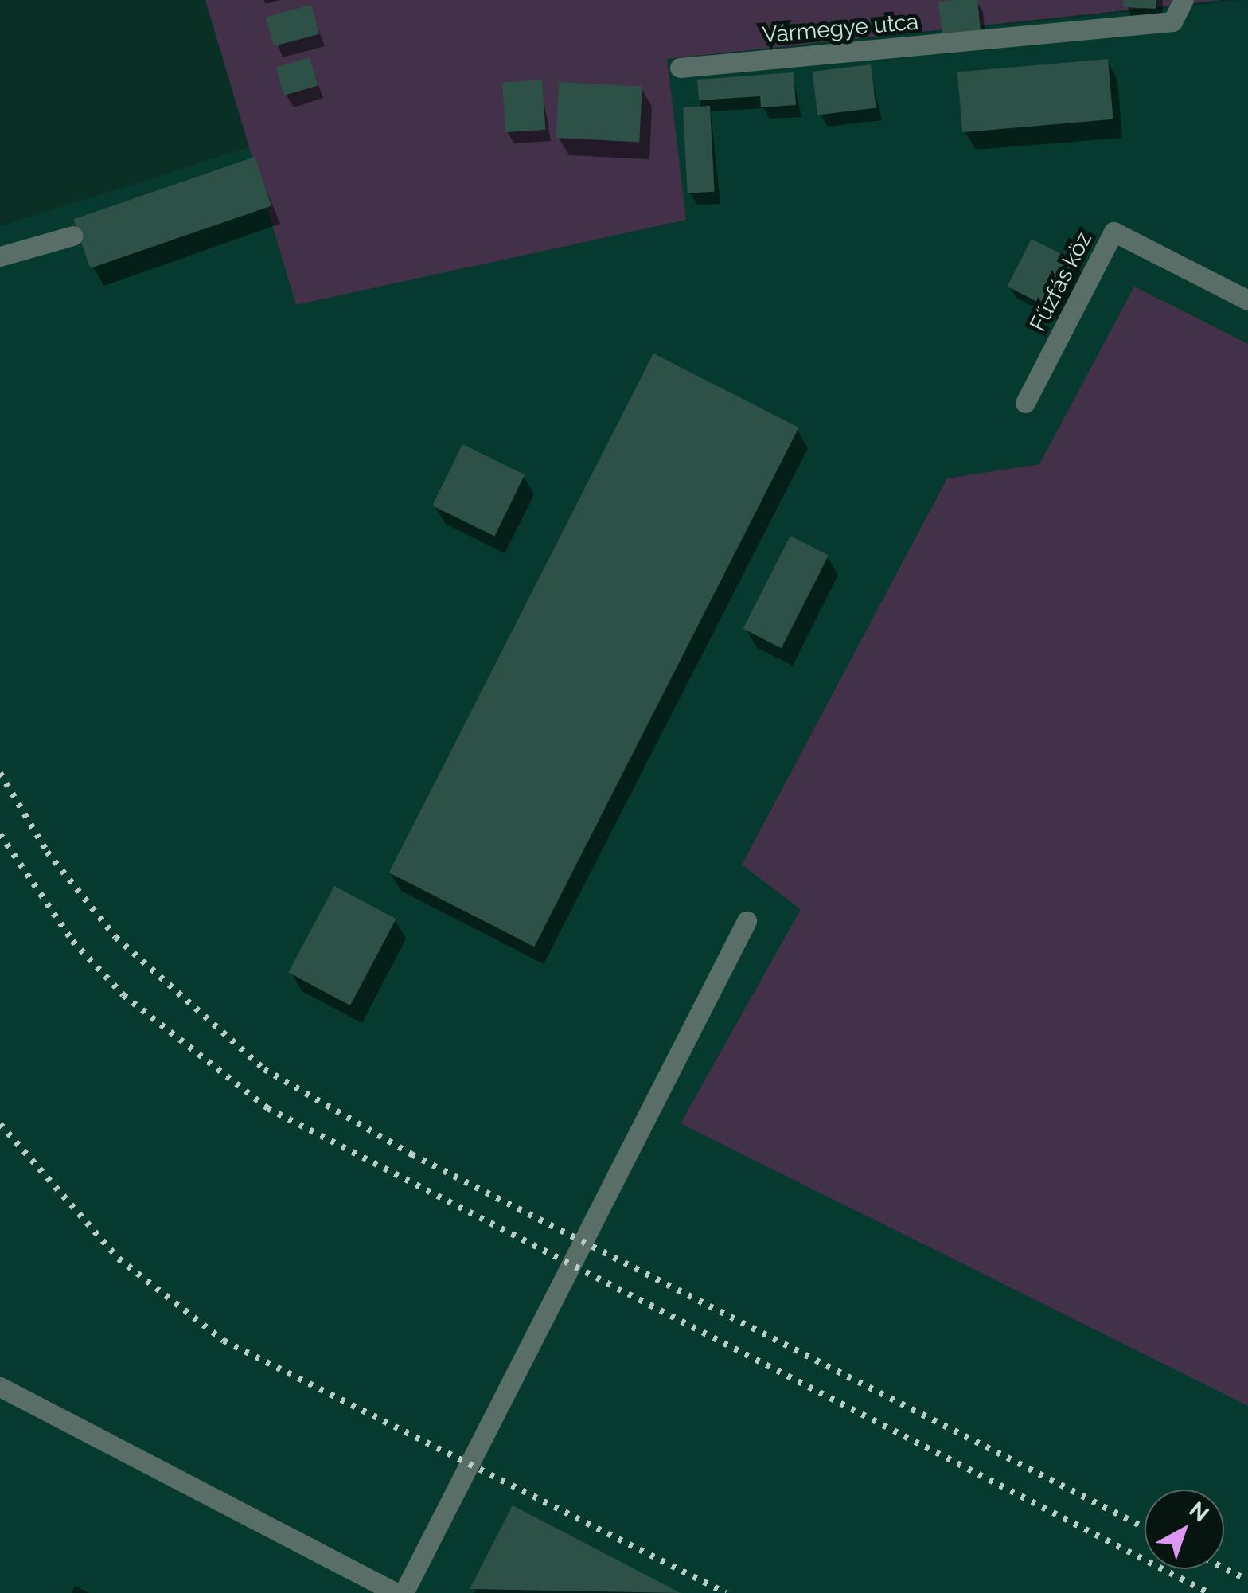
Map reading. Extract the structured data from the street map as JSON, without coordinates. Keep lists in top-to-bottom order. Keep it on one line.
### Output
{"streets":{"street":["Vármegye utca","Fűzfás köz"]},"north":"top right"}
